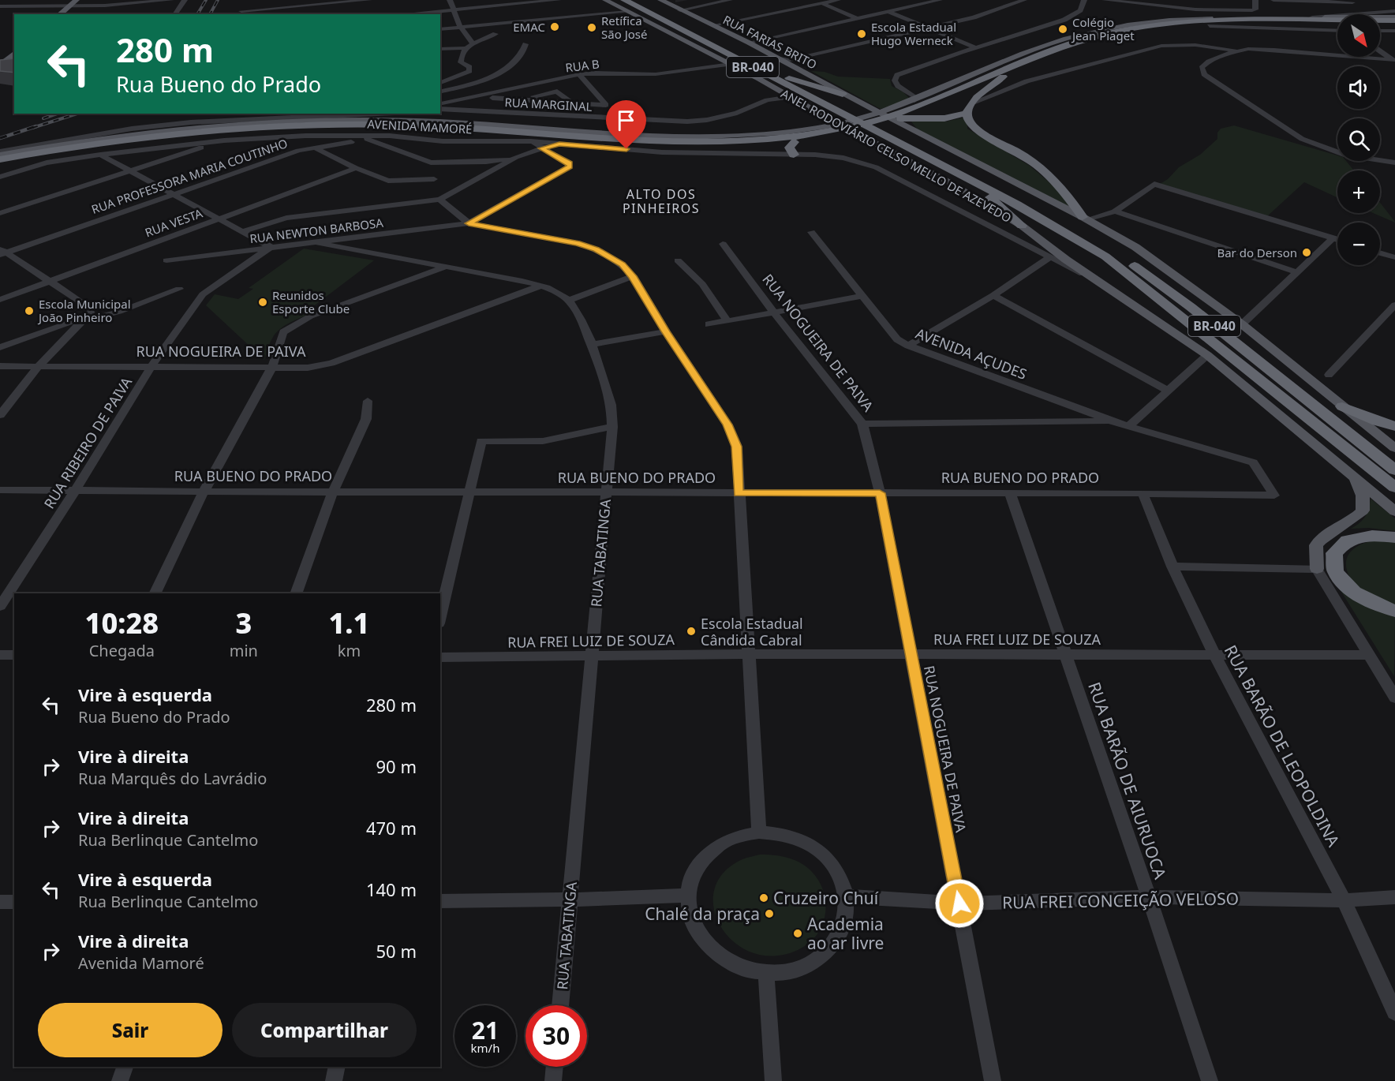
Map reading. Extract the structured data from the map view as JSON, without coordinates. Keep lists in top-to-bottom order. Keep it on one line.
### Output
{"streets":{"highway":["BR-040","ANEL RODOVIÁRIO CELSO MELLO DE AZEVEDO"],"main road":["RUA FARIAS BRITO"],"street":["RUA B","RUA MARGINAL","AVENIDA MAMORÉ","RUA PROFESSORA MARIA COUTINHO","RUA VESTA","RUA NEWTON BARBOSA","RUA NOGUEIRA DE PAIVA","AVENIDA AÇUDES","RUA RIBEIRO DE PAIVA","RUA BUENO DO PRADO","RUA TABATINGA","RUA FREI LUIZ DE SOUZA","RUA BARÃO DE LEOPOLDINA","RUA BARÃO DE AIURUOCA","RUA FREI CONCEIÇÃO VELOSO"]},"crossings":[["RUA FARIAS BRITO","ANEL RODOVIÁRIO CELSO MELLO DE AZEVEDO"],["RUA B","ANEL RODOVIÁRIO CELSO MELLO DE AZEVEDO"],["RUA MARGINAL","ANEL RODOVIÁRIO CELSO MELLO DE AZEVEDO"],["AVENIDA MAMORÉ","ANEL RODOVIÁRIO CELSO MELLO DE AZEVEDO"],["AVENIDA MAMORÉ","RUA PROFESSORA MARIA COUTINHO"],["RUA NEWTON BARBOSA","RUA RIBEIRO DE PAIVA"],["RUA NEWTON BARBOSA","RUA TABATINGA"],["RUA NOGUEIRA DE PAIVA","RUA RIBEIRO DE PAIVA"],["RUA NOGUEIRA DE PAIVA","RUA BUENO DO PRADO"],["RUA NOGUEIRA DE PAIVA","RUA TABATINGA"],["RUA NOGUEIRA DE PAIVA","RUA FREI LUIZ DE SOUZA"],["RUA NOGUEIRA DE PAIVA","RUA FREI CONCEIÇÃO VELOSO"],["RUA RIBEIRO DE PAIVA","RUA BUENO DO PRADO"],["RUA BUENO DO PRADO","RUA TABATINGA"],["RUA BUENO DO PRADO","RUA BARÃO DE LEOPOLDINA"],["RUA BUENO DO PRADO","RUA BARÃO DE AIURUOCA"],["RUA TABATINGA","RUA FREI LUIZ DE SOUZA"],["RUA FREI LUIZ DE SOUZA","RUA BARÃO DE LEOPOLDINA"],["RUA FREI LUIZ DE SOUZA","RUA BARÃO DE AIURUOCA"],["RUA BARÃO DE LEOPOLDINA","RUA FREI CONCEIÇÃO VELOSO"],["RUA BARÃO DE AIURUOCA","RUA FREI CONCEIÇÃO VELOSO"]],"districts":["ALTO DOS PINHEIROS"],"places":["EMAC","Retífica São José","Colégio Jean Piaget","Escola Estadual Hugo Werneck","Bar do Derson","Reunidos Esporte Clube","Escola Municipal João Pinheiro","Escola Estadual Cândida Cabral","Cruzeiro Chuí","Chalé da praça","Academia ao ar livre"],"north":"bottom right","page":{"map_buttons":["+","−"],"turn":["280 m","Rua Bueno do Prado"],"eta":["10:28","Chegada","3","min","1.1","km"],"list":[{"name":"Vire à esquerda","note":"Rua Bueno do Prado","value":"280 m"},{"name":"Vire à direita","note":"Rua Marquês do Lavrádio","value":"90 m"},{"name":"Vire à direita","note":"Rua Berlinque Cantelmo","value":"470 m"},{"name":"Vire à esquerda","note":"Rua Berlinque Cantelmo","value":"140 m"},{"name":"Vire à direita","note":"Avenida Mamoré","value":"50 m"}],"buttons":["Sair","Compartilhar"],"speed":"21 km/h","limit":"30"}}
